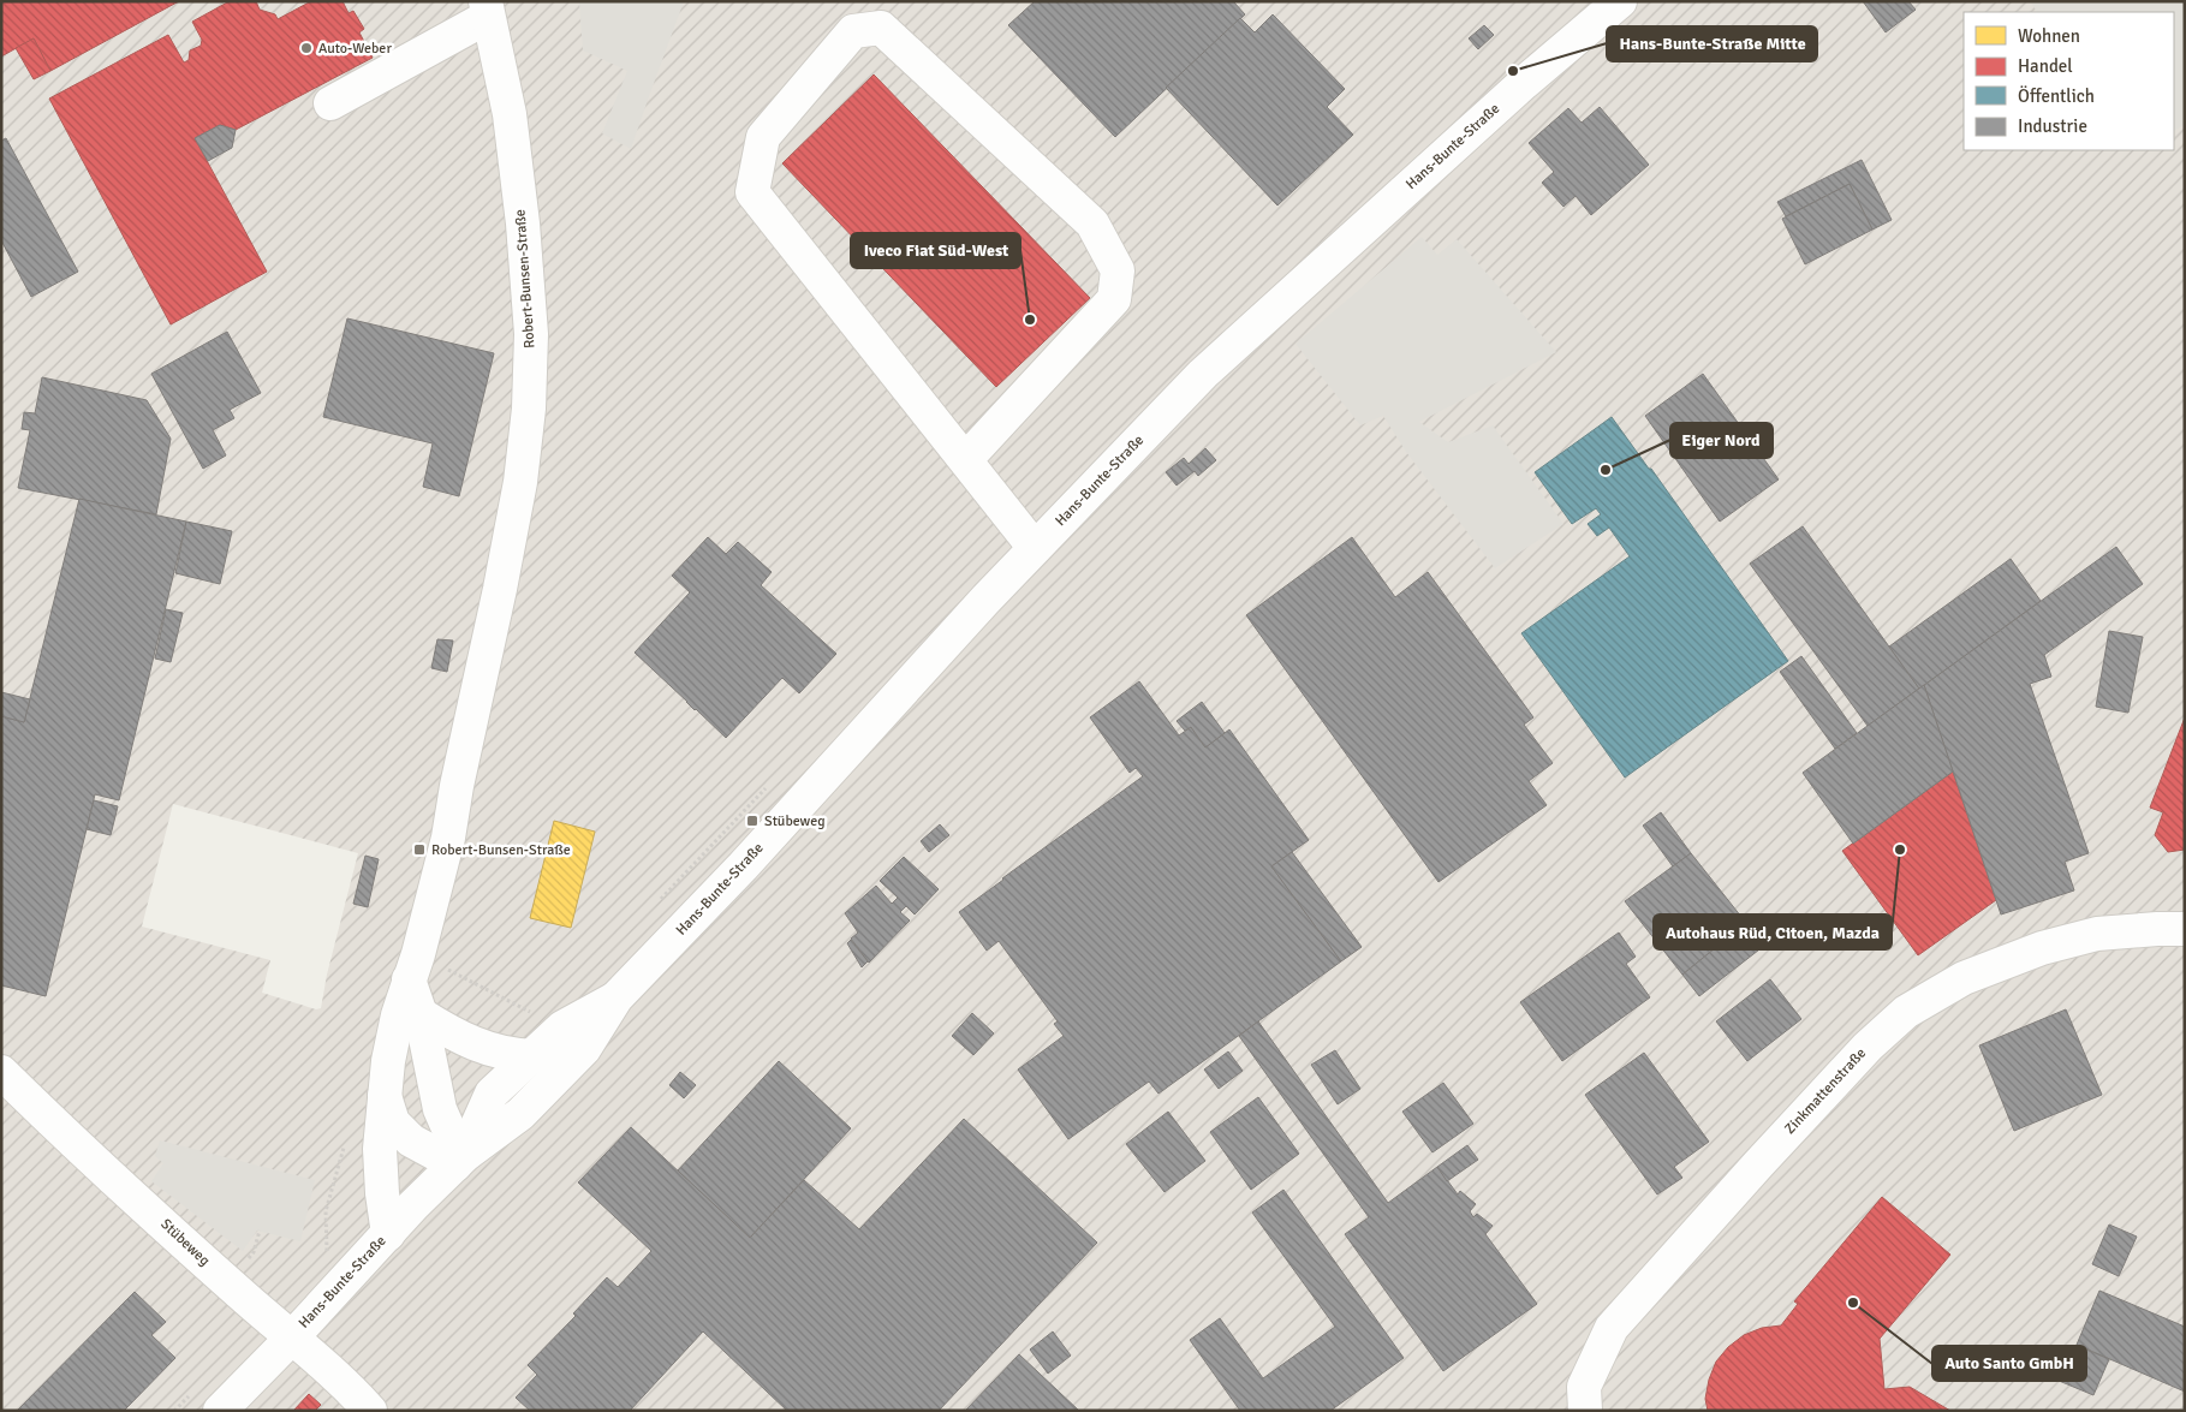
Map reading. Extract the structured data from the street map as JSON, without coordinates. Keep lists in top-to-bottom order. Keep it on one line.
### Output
{"streets":{"street":["Hans-Bunte-Straße","Robert-Bunsen-Straße","Zinkmattenstraße","Stübeweg"]},"crossings":[["Hans-Bunte-Straße","Robert-Bunsen-Straße"],["Hans-Bunte-Straße","Stübeweg"]],"places":{"other":["Auto-Weber","Hans-Bunte-Straße Mitte","Iveco Fiat Süd-West","Eiger Nord","Autohaus Rüd, Citoen, Mazda","Auto Santo GmbH"],"transit":["Stübeweg","Robert-Bunsen-Straße"]},"legend":["Wohnen","Handel","Öffentlich","Industrie"]}
